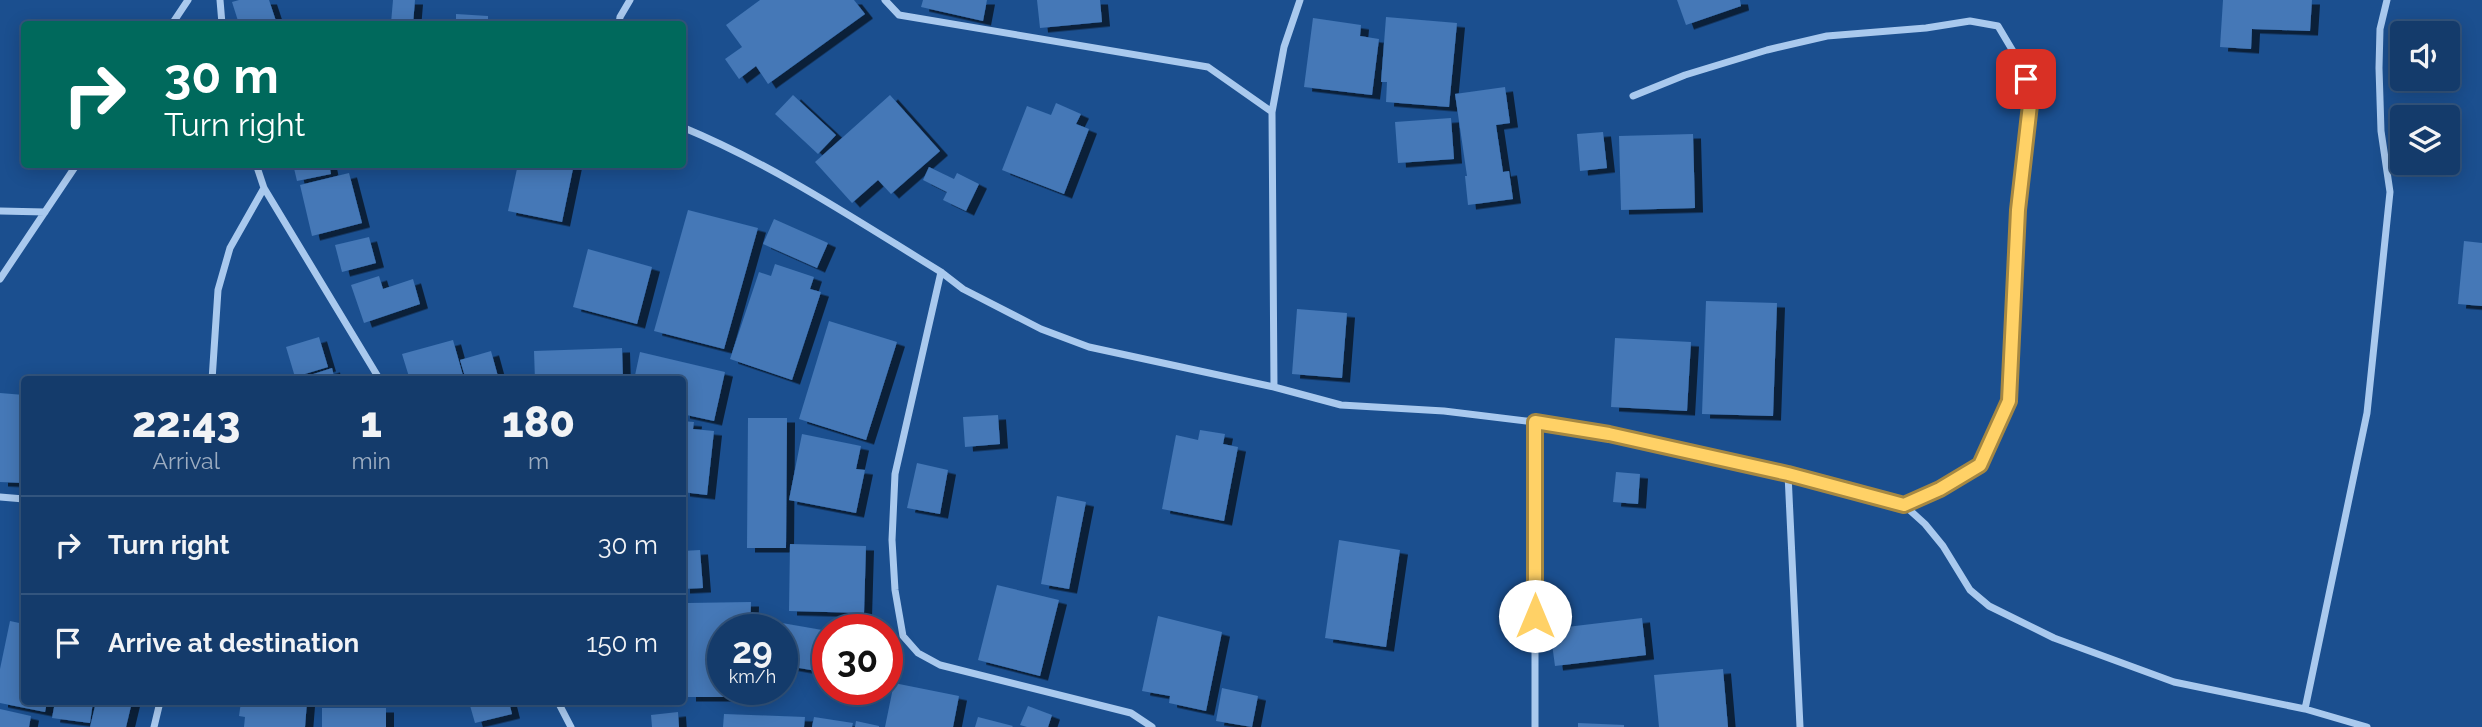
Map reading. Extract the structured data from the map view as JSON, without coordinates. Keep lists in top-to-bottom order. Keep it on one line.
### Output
{"page":{"turn":["30 m","Turn right"],"eta":["22:43","Arrival","1","min","180","m"],"list":[{"name":"Turn right","value":"30 m"},{"name":"Arrive at destination","value":"150 m"}],"speed":"29 km/h","limit":"30"}}
